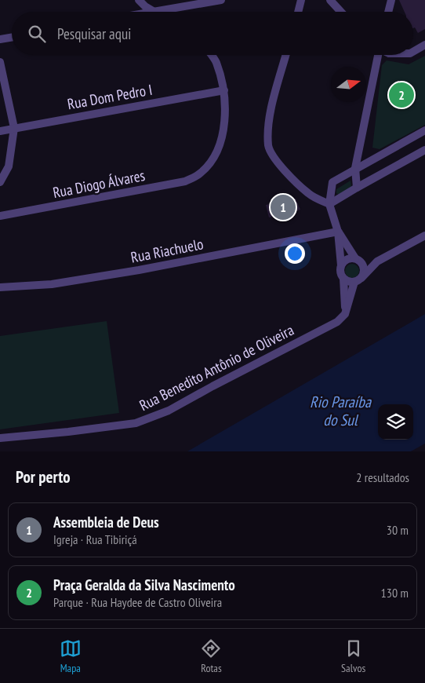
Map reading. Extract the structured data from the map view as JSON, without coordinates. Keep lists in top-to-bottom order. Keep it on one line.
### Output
{"streets":{"street":["Rua Dom Pedro I","Rua Diogo Álvares","Rua Riachuelo","Rua Benedito Antônio de Oliveira"]},"crossings":[["Rua Dom Pedro I","Rua Diogo Álvares"]],"water":["Rio Paraíba do Sul"],"north":"right","page":{"search":"Pesquisar aqui","pins":["2","1"],"heading":["Por perto","2 resultados"],"list":[{"mark":"1","name":"Assembleia de Deus","note":"Igreja · Rua Tibiriçá","value":"30 m"},{"mark":"2","name":"Praça Geralda da Silva Nascimento","note":"Parque · Rua Haydee de Castro Oliveira","value":"130 m"}],"nav":["Mapa","Rotas","Salvos"]}}
